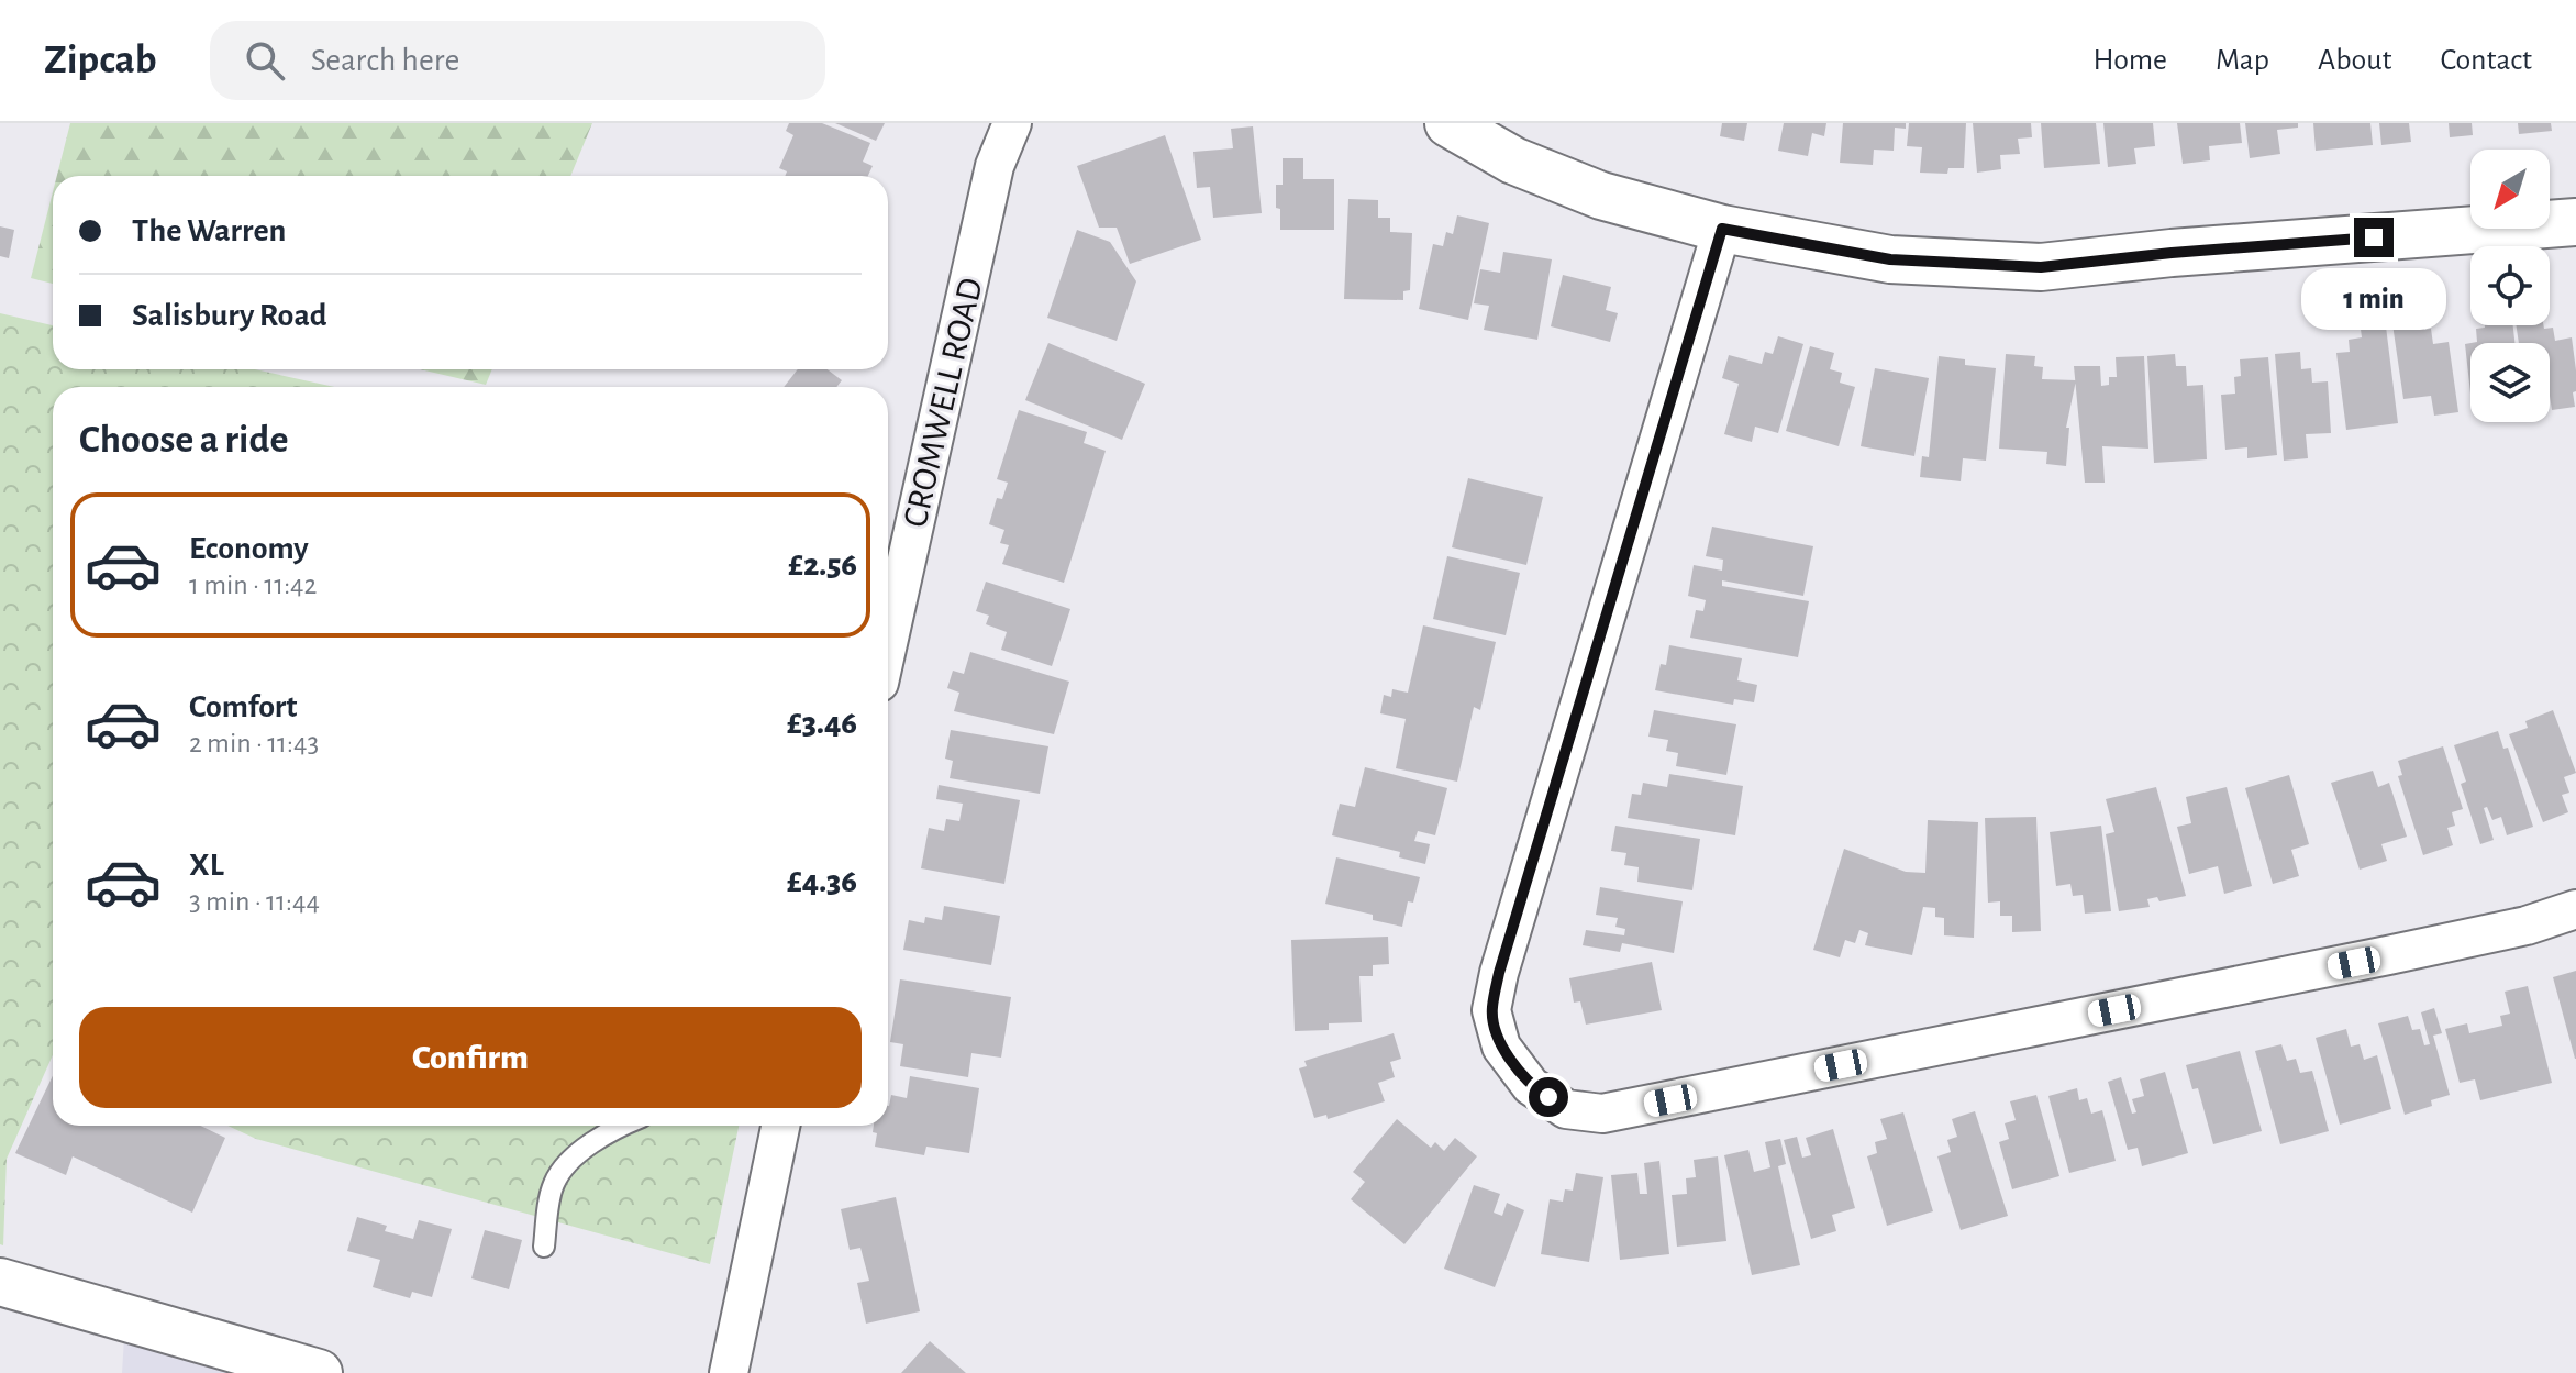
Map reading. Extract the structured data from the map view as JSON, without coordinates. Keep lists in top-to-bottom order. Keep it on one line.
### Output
{"streets":{"street":["CROMWELL ROAD"]},"north":"bottom left","page":{"header":"Zipcab","search":"Search here","nav":["Home","Map","About","Contact"],"banner":["The Warren","Salisbury Road"],"bubble":"1 min","heading":"Choose a ride","list":[{"name":"Economy","note":"1 min · 11:42","value":"£2.56"},{"name":"Comfort","note":"2 min · 11:43","value":"£3.46"},{"name":"XL","note":"3 min · 11:44","value":"£4.36"}],"buttons":"Confirm"}}
